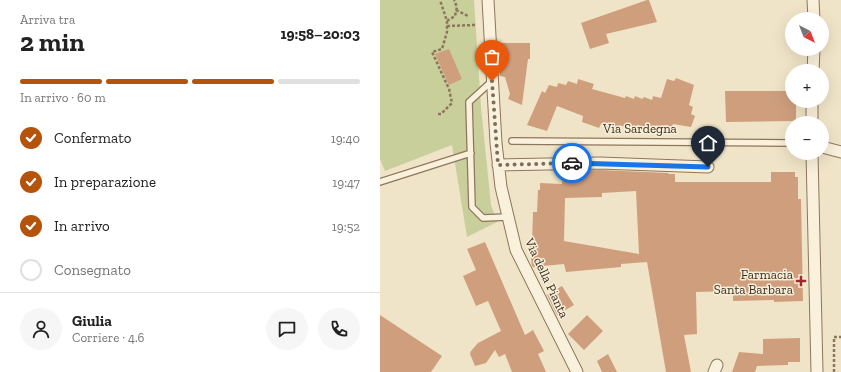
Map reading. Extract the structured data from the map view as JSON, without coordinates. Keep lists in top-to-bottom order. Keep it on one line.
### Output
{"streets":{"street":["Via della Pianta"],"lane":["Via Sardegna"]},"places":{"health":["Farmacia Santa Barbara"]},"north":"bottom right","page":{"heading":["2 min","Arriva tra","19:58–20:03"],"panel":["Giulia","Corriere · 4.6"],"map_buttons":["+","−"],"bar":"In arrivo · 60 m","list":[["Confermato","19:40"],["In preparazione","19:47"],["In arrivo","19:52"],"Consegnato"]}}
